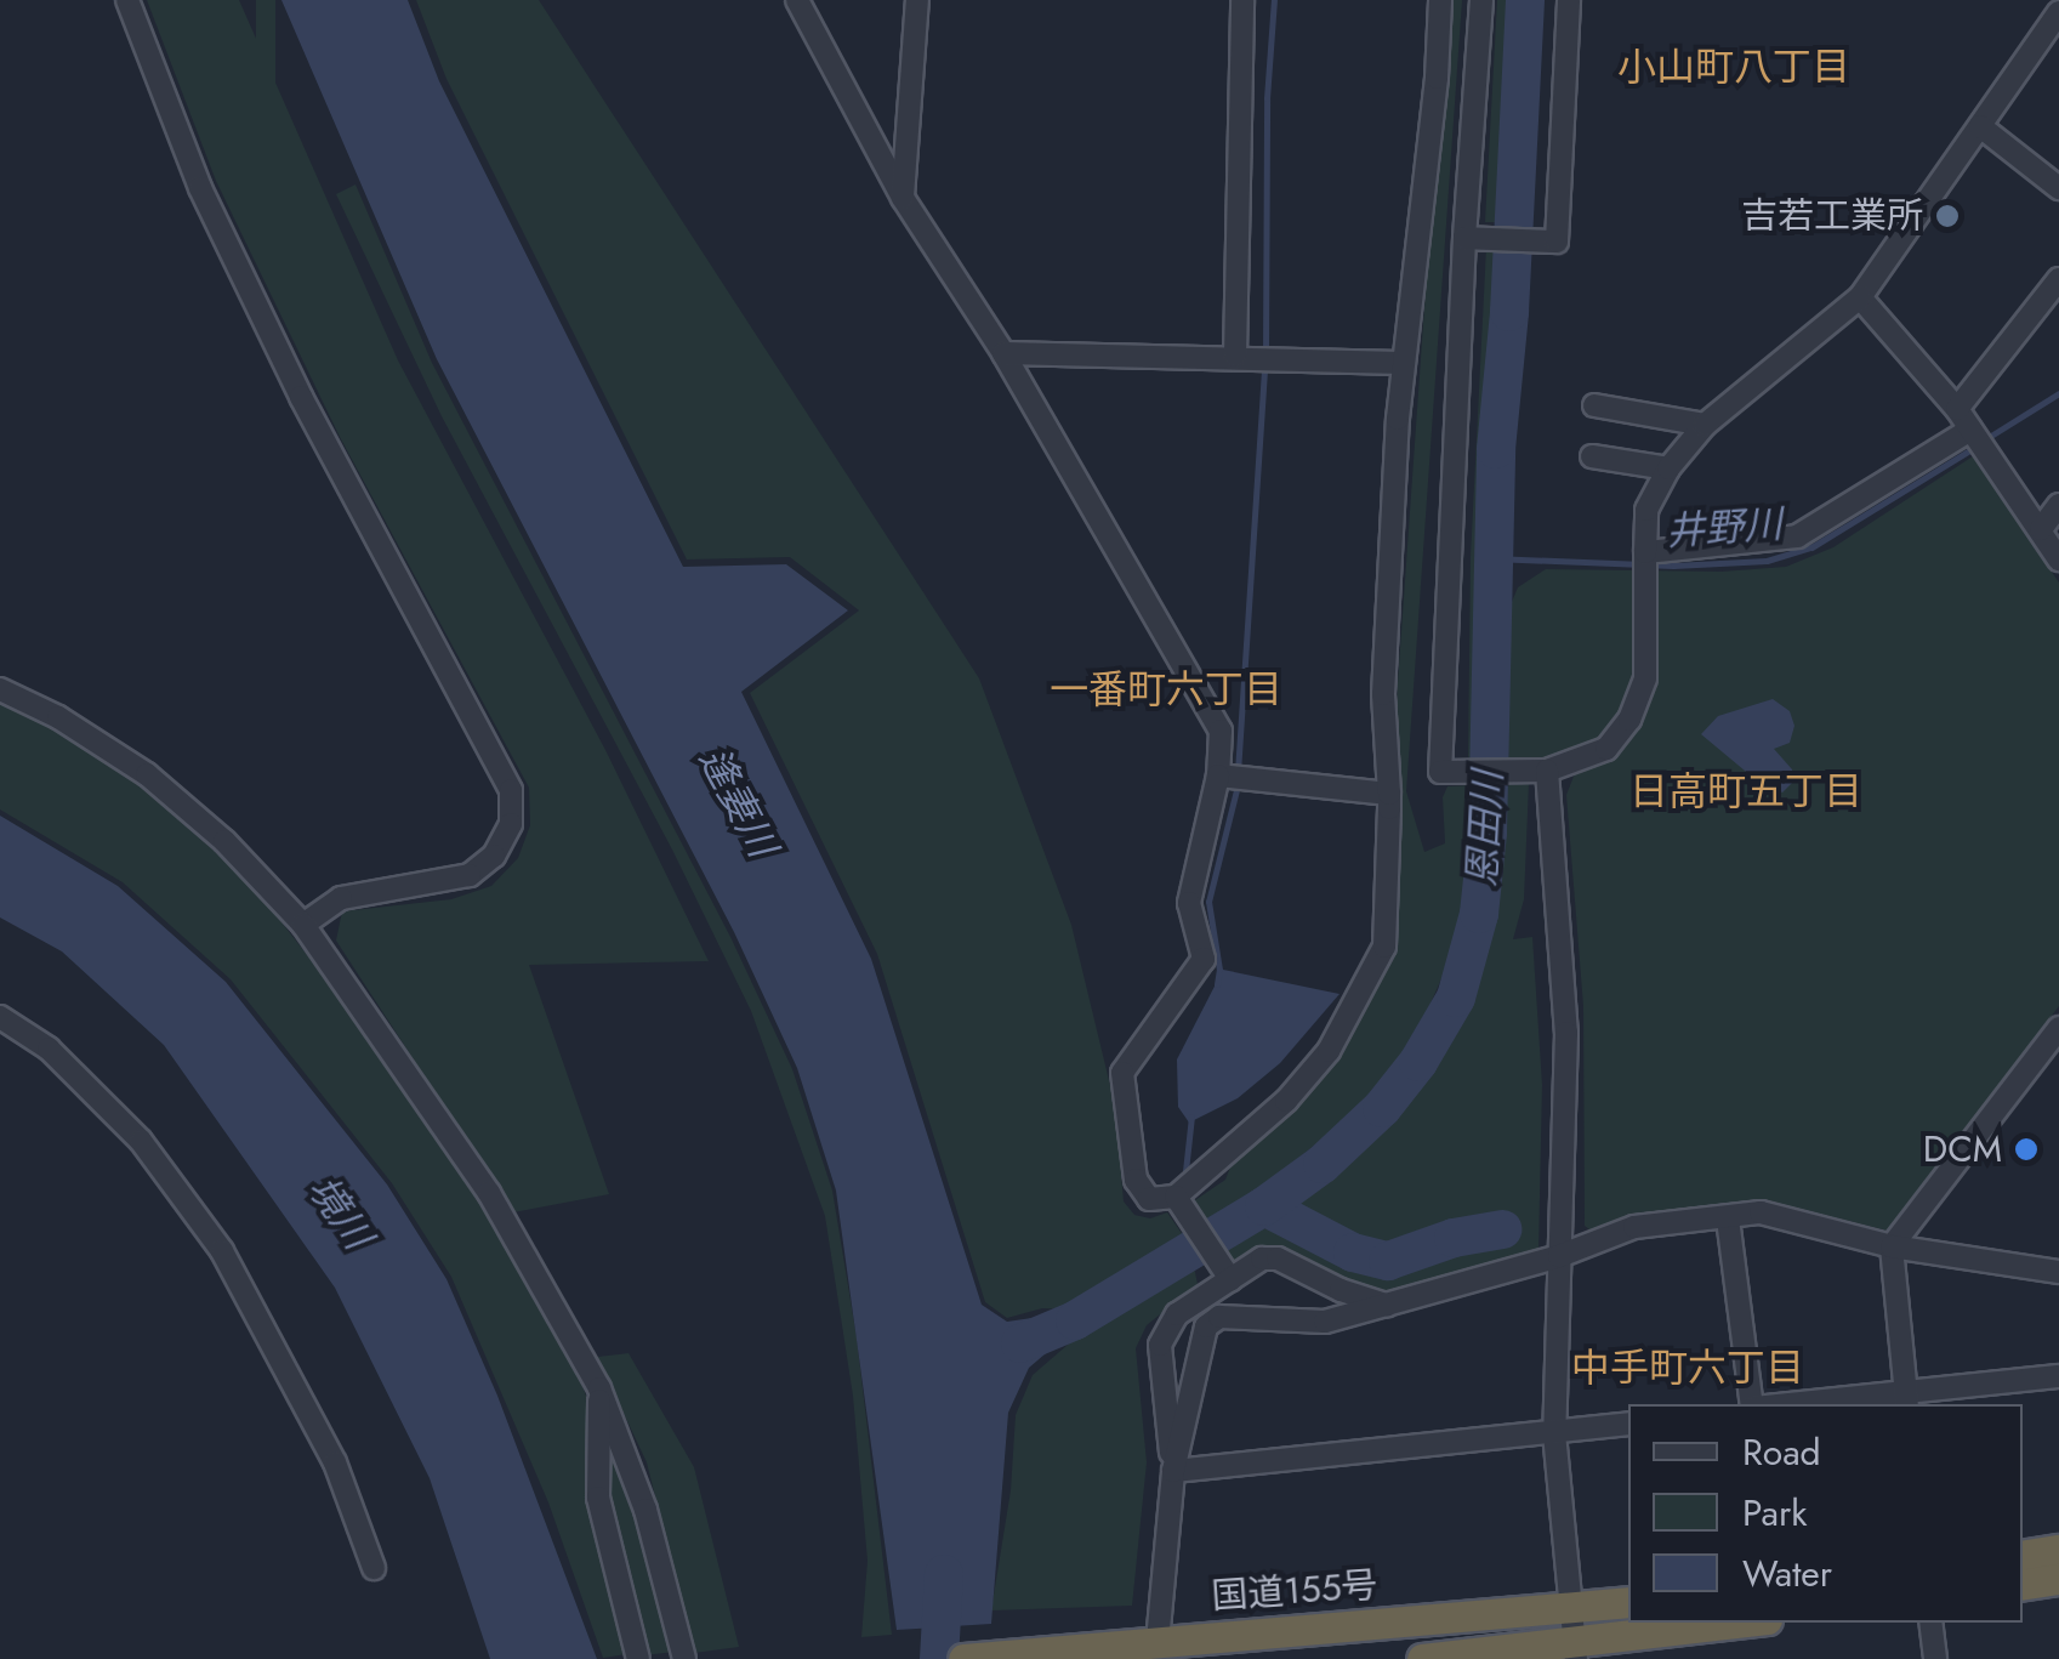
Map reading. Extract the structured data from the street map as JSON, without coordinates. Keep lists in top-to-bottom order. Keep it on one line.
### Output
{"streets":{"highway":["国道155号"]},"districts":["小山町八丁目","一番町六丁目","日高町五丁目","中手町六丁目"],"water":["井野川","逢妻川","恩田川","境川"],"places":["吉若工業所","DCM"],"legend":["Road","Park","Water"]}
